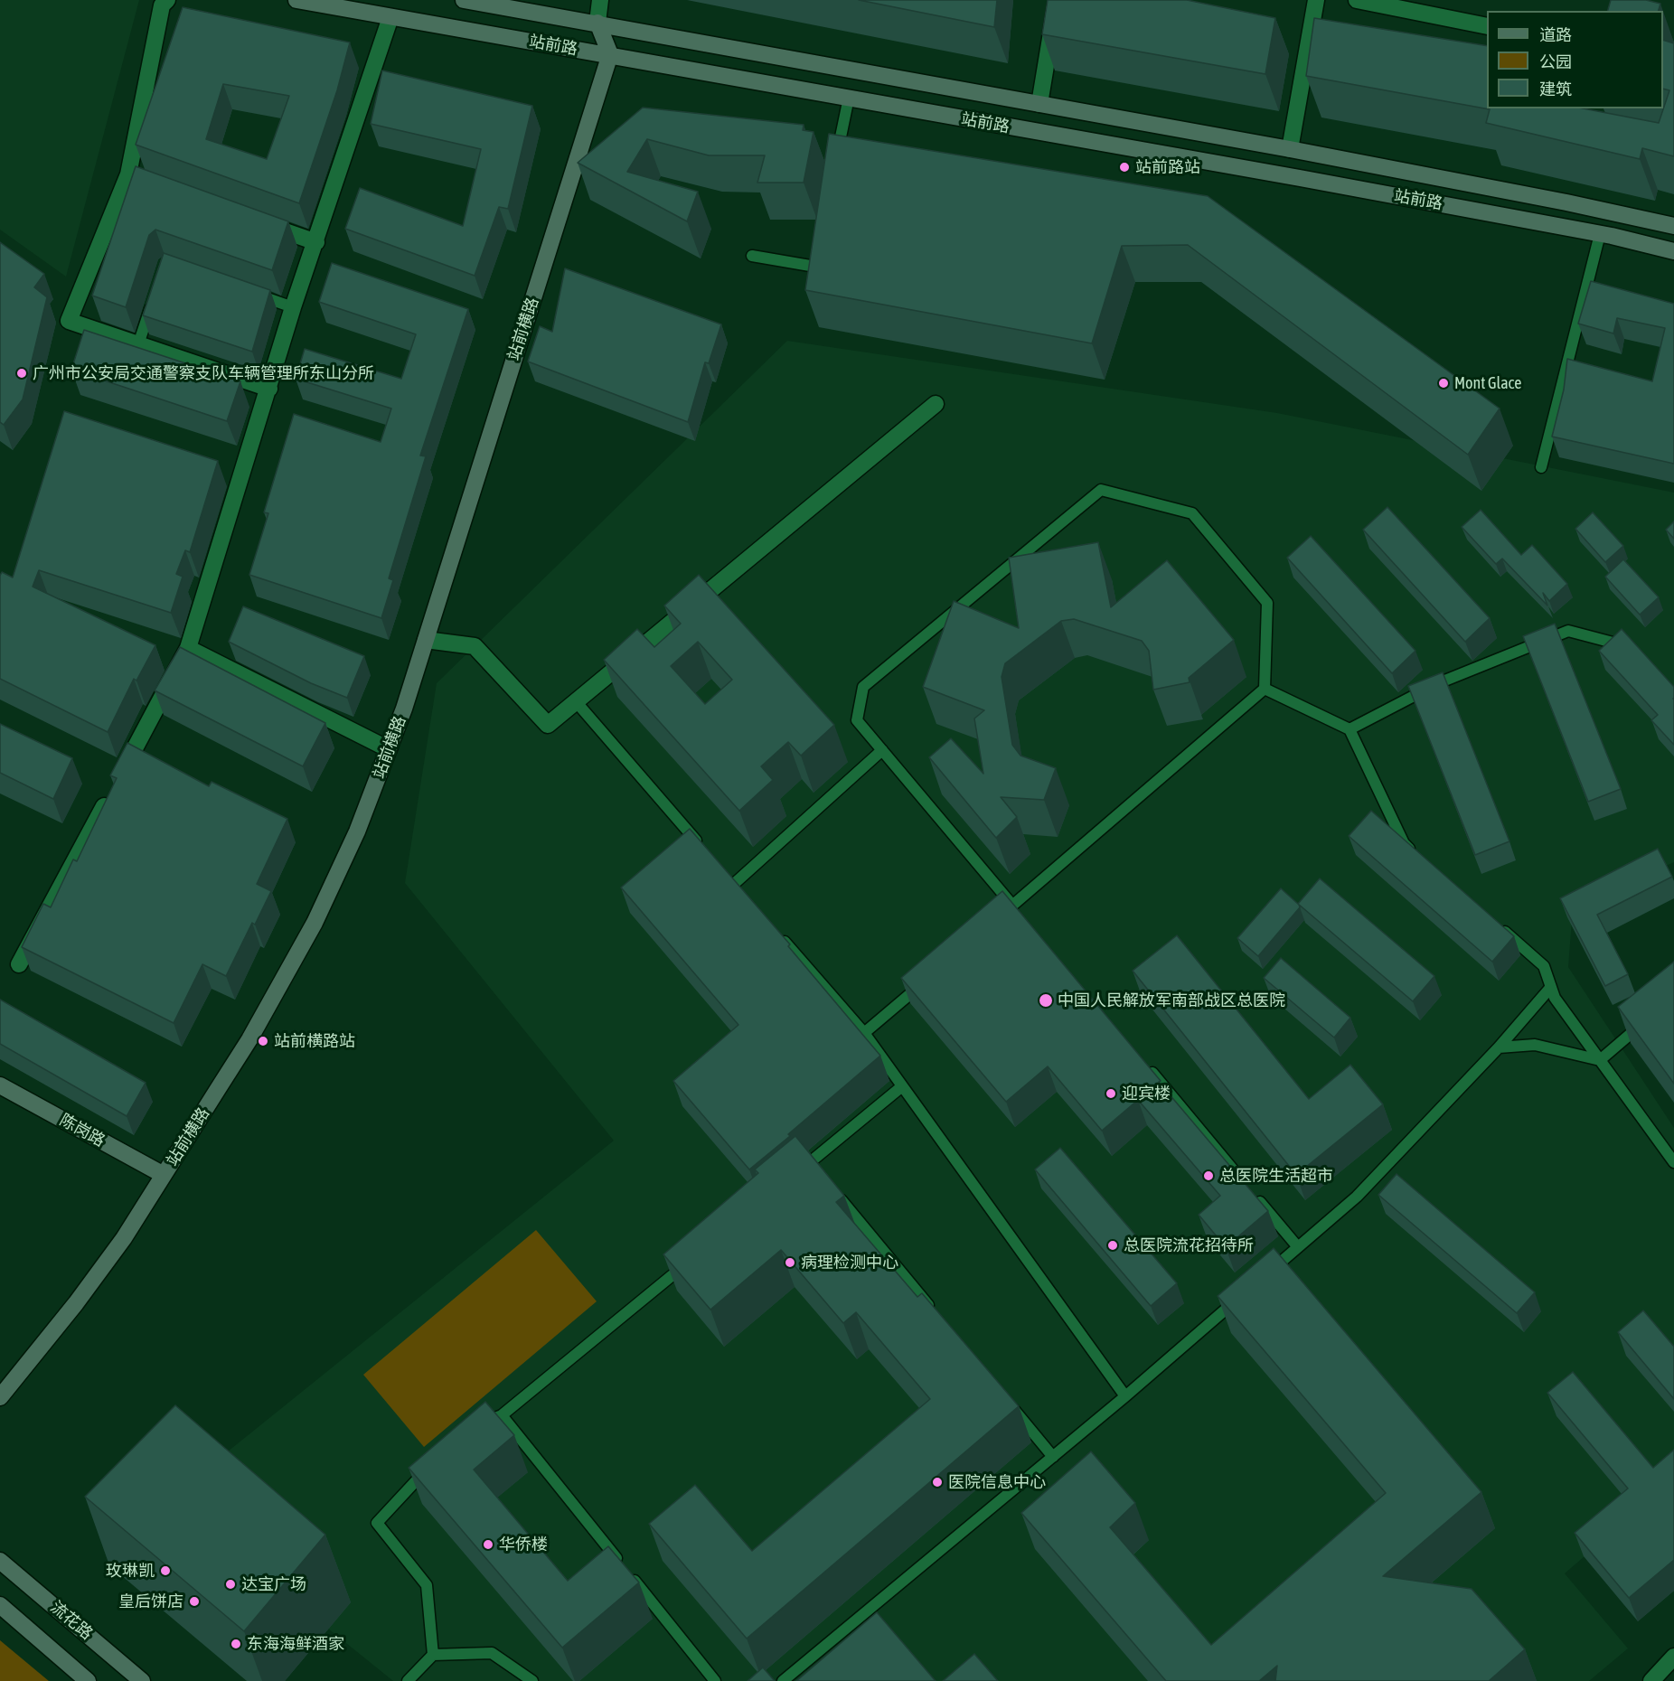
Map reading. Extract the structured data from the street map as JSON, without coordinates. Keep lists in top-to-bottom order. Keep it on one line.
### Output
{"streets":{"street":["站前路","站前横路","陈岗路","流花路"]},"crossings":[["站前路","站前横路"],["站前横路","陈岗路"]],"places":["站前路站","广州市公安局交通警察支队车辆管理所东山分所","Mont Glace","中国人民解放军南部战区总医院","站前横路站","迎宾楼","总医院生活超市","总医院流花招待所","病理检测中心","医院信息中心","华侨楼","玫琳凯","达宝广场","皇后饼店","东海海鲜酒家"],"legend":["道路","公园","建筑"]}
